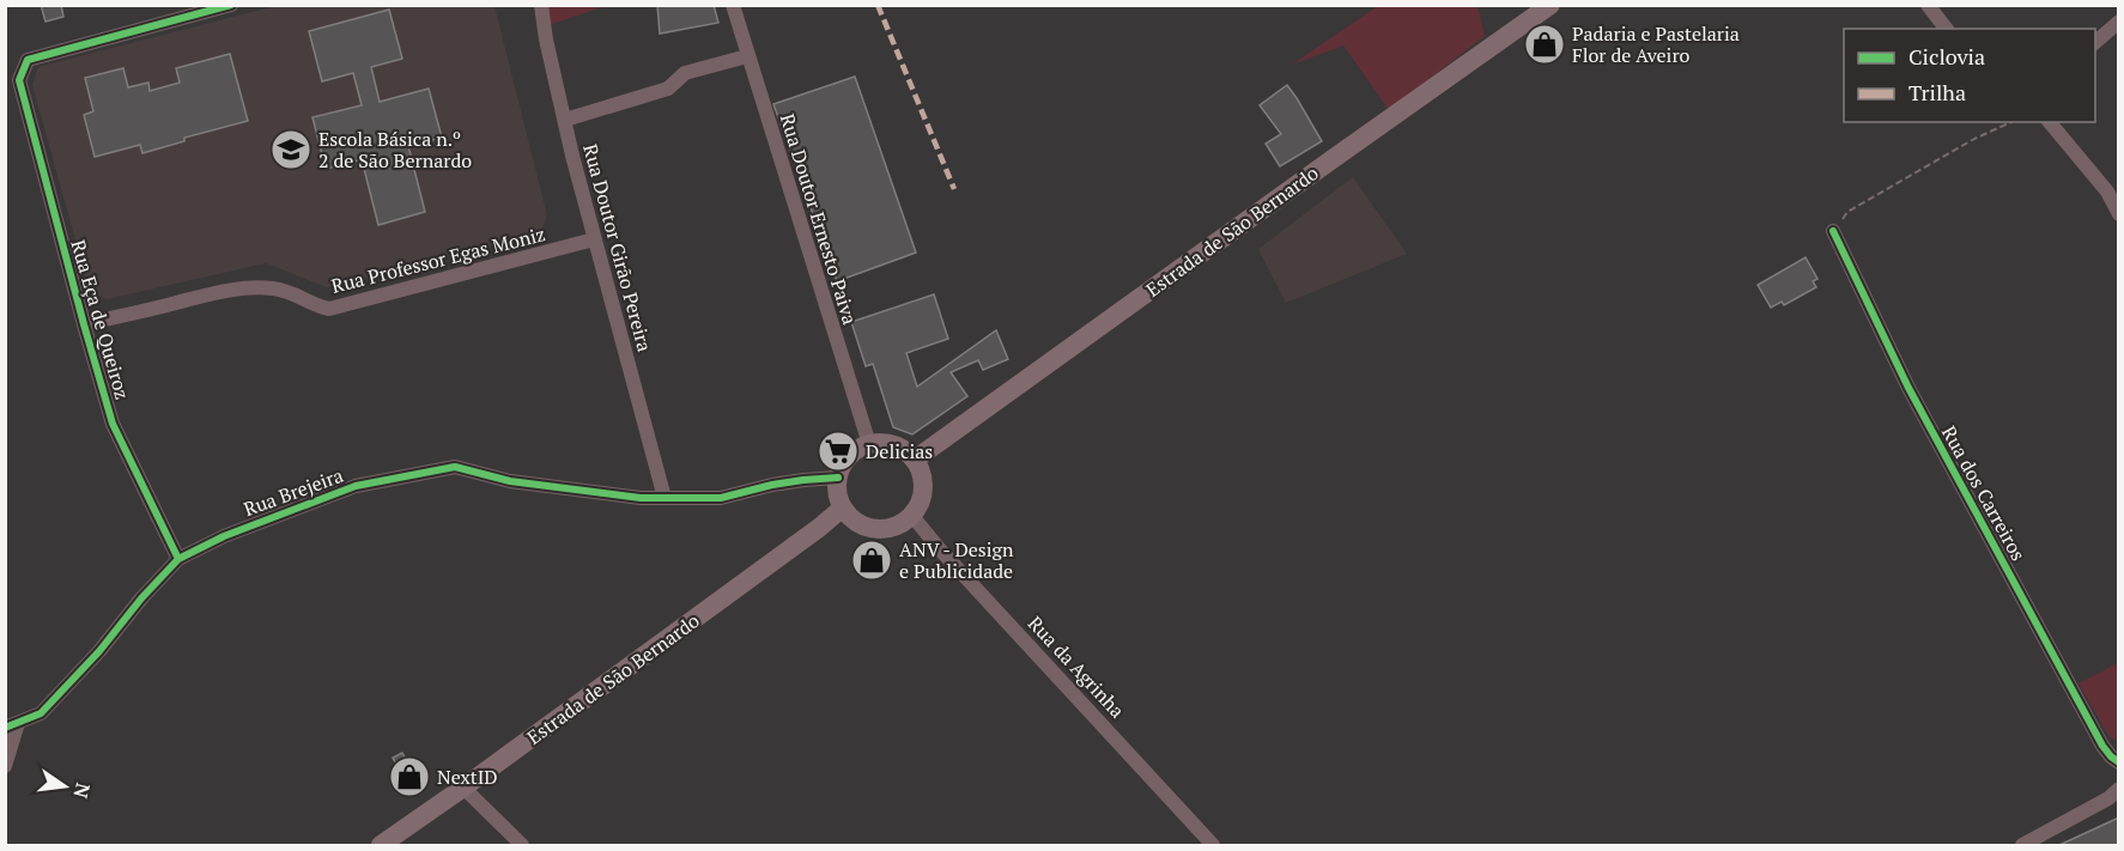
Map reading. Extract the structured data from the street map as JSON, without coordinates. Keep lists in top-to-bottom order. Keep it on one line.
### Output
{"streets":{"main road":["Estrada de São Bernardo"],"street":["Rua Doutor Ernesto Paiva","Rua Doutor Girão Pereira","Rua Professor Egas Moniz","Rua Eça de Queiroz","Rua Brejeira","Rua dos Carreiros","Rua da Agrinha"]},"crossings":[["Rua Doutor Ernesto Paiva","Estrada de São Bernardo"],["Rua Doutor Ernesto Paiva","Rua Brejeira"],["Rua Doutor Ernesto Paiva","Rua da Agrinha"],["Estrada de São Bernardo","Rua Brejeira"],["Estrada de São Bernardo","Rua da Agrinha"],["Rua Doutor Girão Pereira","Rua Professor Egas Moniz"],["Rua Doutor Girão Pereira","Rua Brejeira"],["Rua Professor Egas Moniz","Rua Eça de Queiroz"],["Rua Eça de Queiroz","Rua Brejeira"],["Rua Brejeira","Rua da Agrinha"]],"places":{"shop":["Padaria e Pastelaria Flor de Aveiro","ANV - Design e Publicidade","NextID"],"school or university":["Escola Básica n.º 2 de São Bernardo"],"supermarket":["Delicias"]},"legend":["Ciclovia","Trilha"],"north":"right"}
